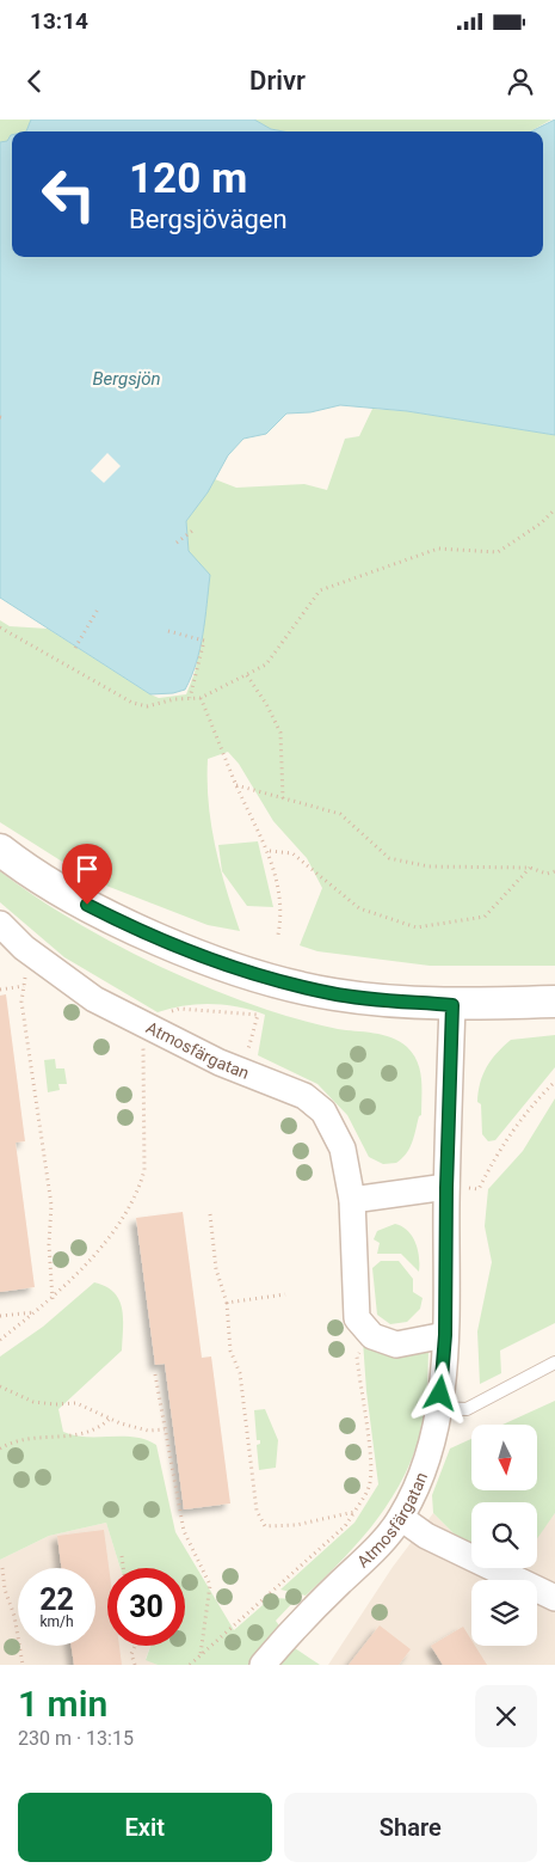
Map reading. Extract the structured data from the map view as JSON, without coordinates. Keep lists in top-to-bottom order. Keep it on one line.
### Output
{"streets":{"street":["Atmosfärgatan"]},"water":["Bergsjön"],"north":"bottom","page":{"status":"13:14","header":"Drivr","turn":["120 m","Bergsjövägen"],"speed":"22 km/h","limit":"30","heading":["1 min","230 m · 13:15"],"buttons":["Exit","Share"]}}
